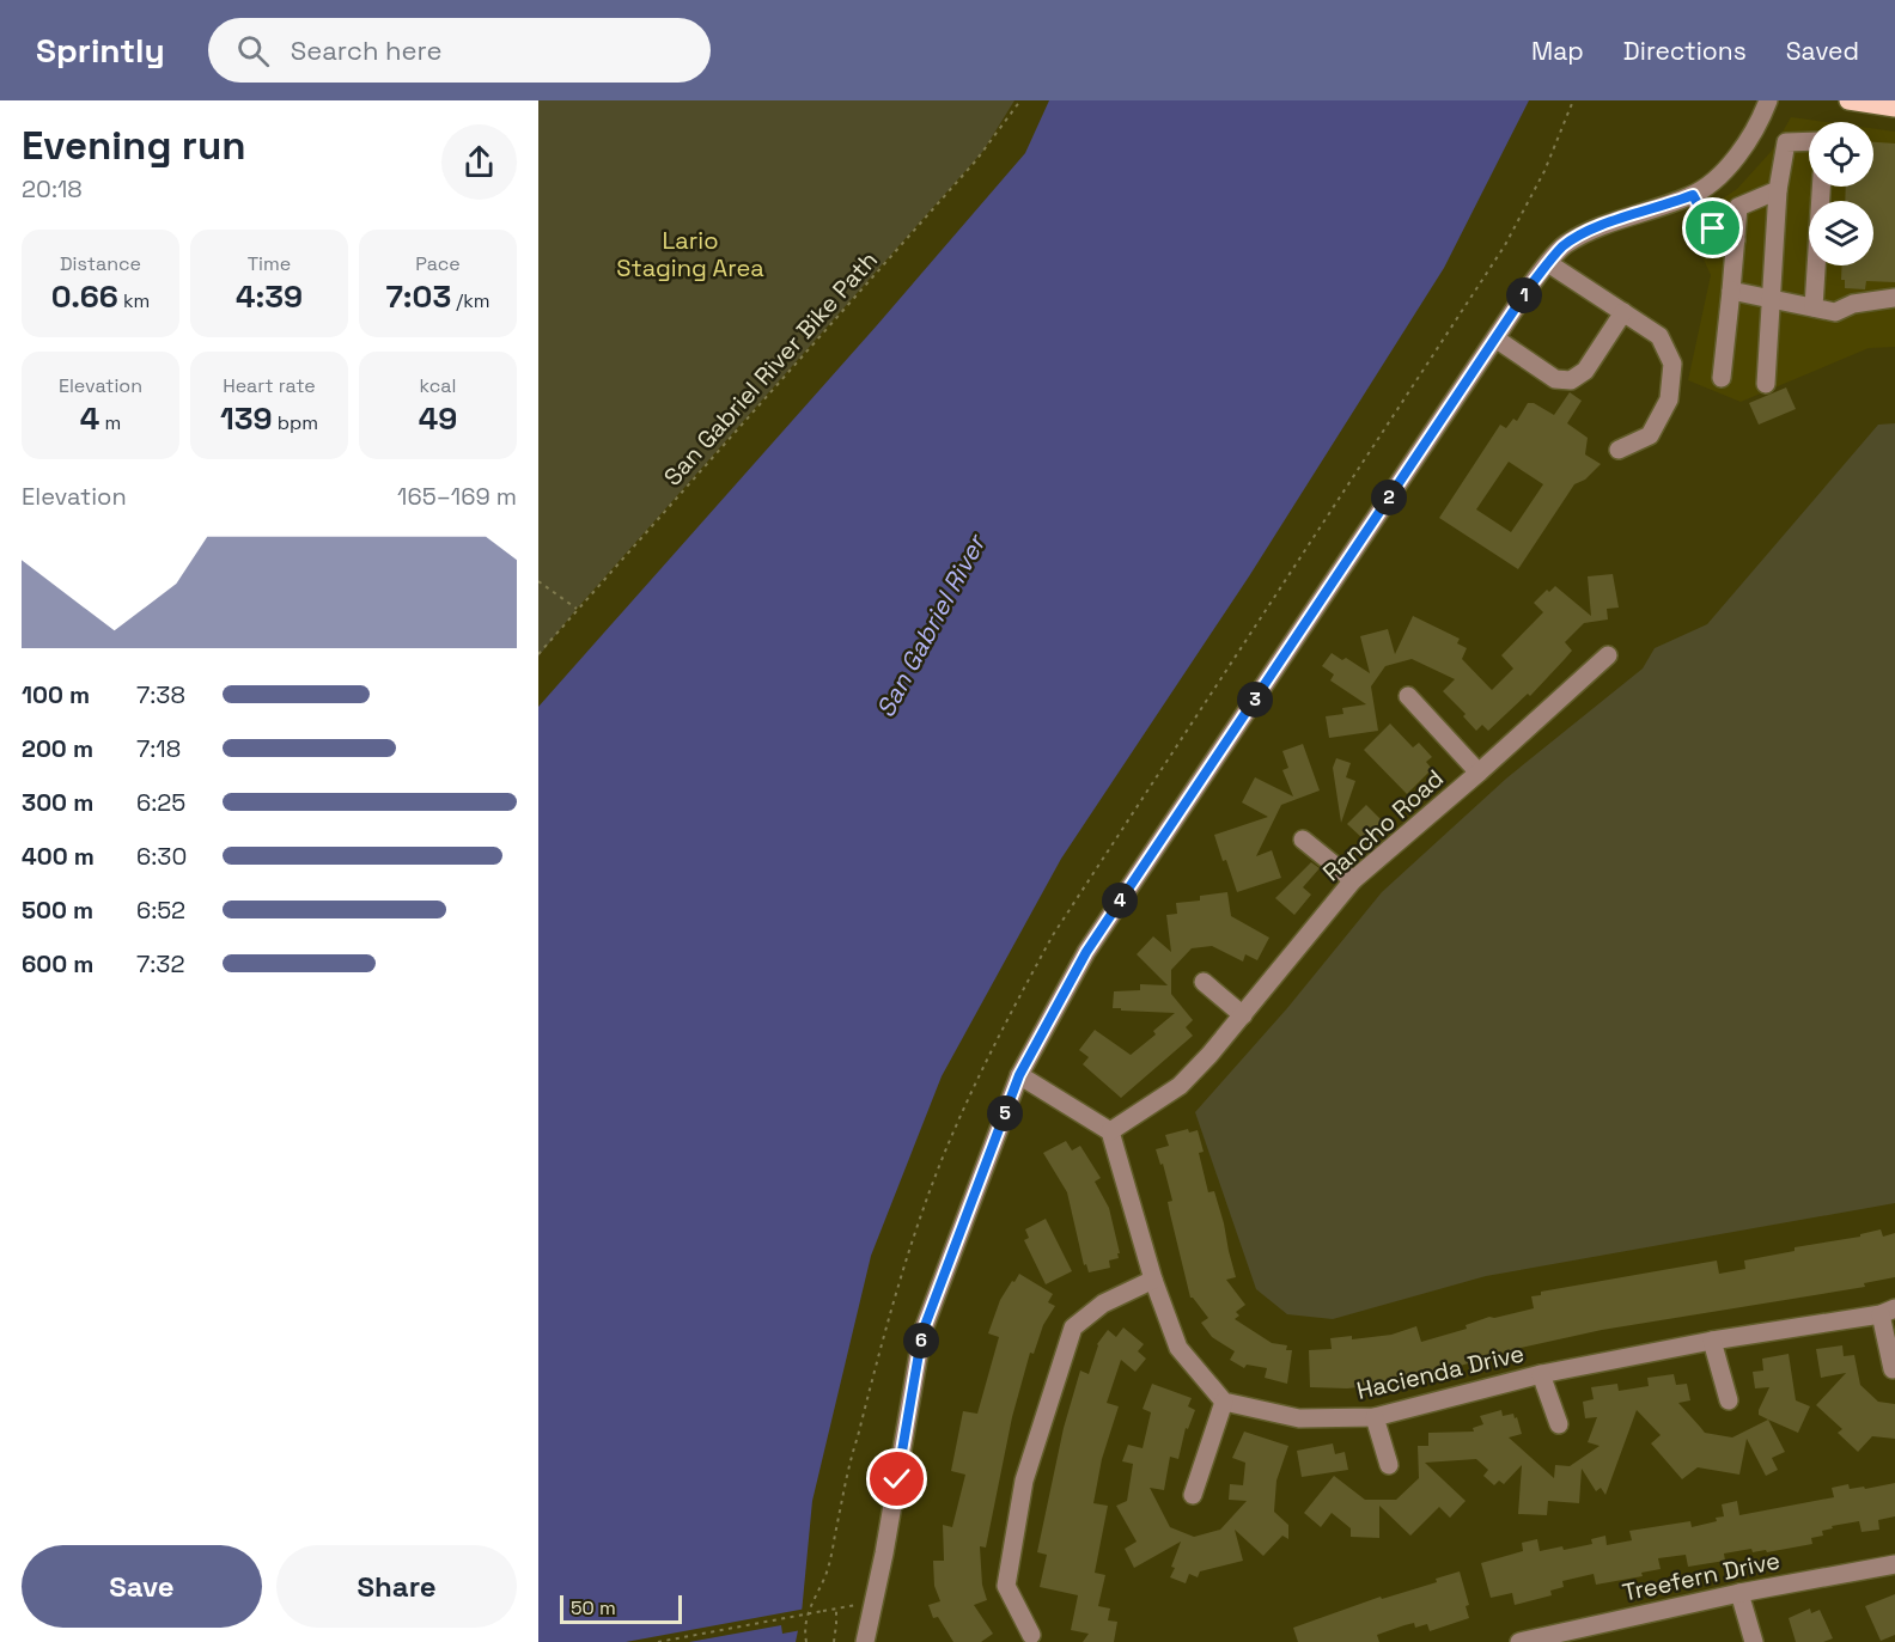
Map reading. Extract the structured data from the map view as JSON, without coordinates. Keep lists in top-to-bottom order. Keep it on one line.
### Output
{"streets":{"street":["Rancho Road","Hacienda Drive","Treefern Drive"],"path":["San Gabriel River Bike Path"]},"water":["San Gabriel River"],"parks":["Lario Staging Area"],"scale_bar":"50 m","page":{"header":"Sprintly","search":"Search here","nav":["Map","Directions","Saved"],"heading":["Evening run","20:18"],"stats":[["Distance","0.66 km"],["Time","4:39"],["Pace","7:03 /km"],["Elevation","4 m"],["Heart rate","139 bpm"],["kcal","49"]],"pins":["1","2","3","4","5","6"],"chart":["Elevation","165–169 m"],"list":[{"name":"100 m","note":"7:38"},{"name":"200 m","note":"7:18"},{"name":"300 m","note":"6:25"},{"name":"400 m","note":"6:30"},{"name":"500 m","note":"6:52"},{"name":"600 m","note":"7:32"}],"buttons":["Save","Share"],"scale":"50 m"}}
